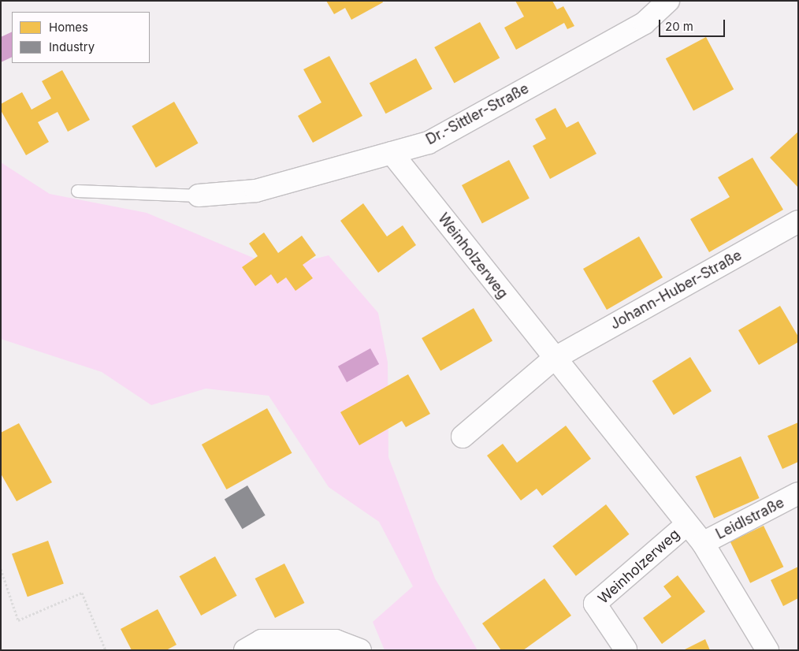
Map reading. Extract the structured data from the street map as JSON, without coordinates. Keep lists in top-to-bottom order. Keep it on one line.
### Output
{"streets":{"street":["Dr.-Sittler-Straße","Weinholzerweg","Johann-Huber-Straße","Leidlstraße"]},"crossings":[["Dr.-Sittler-Straße","Weinholzerweg"],["Weinholzerweg","Johann-Huber-Straße"],["Weinholzerweg","Leidlstraße"]],"legend":["Homes","Industry"],"scale_bar":"20 m"}
